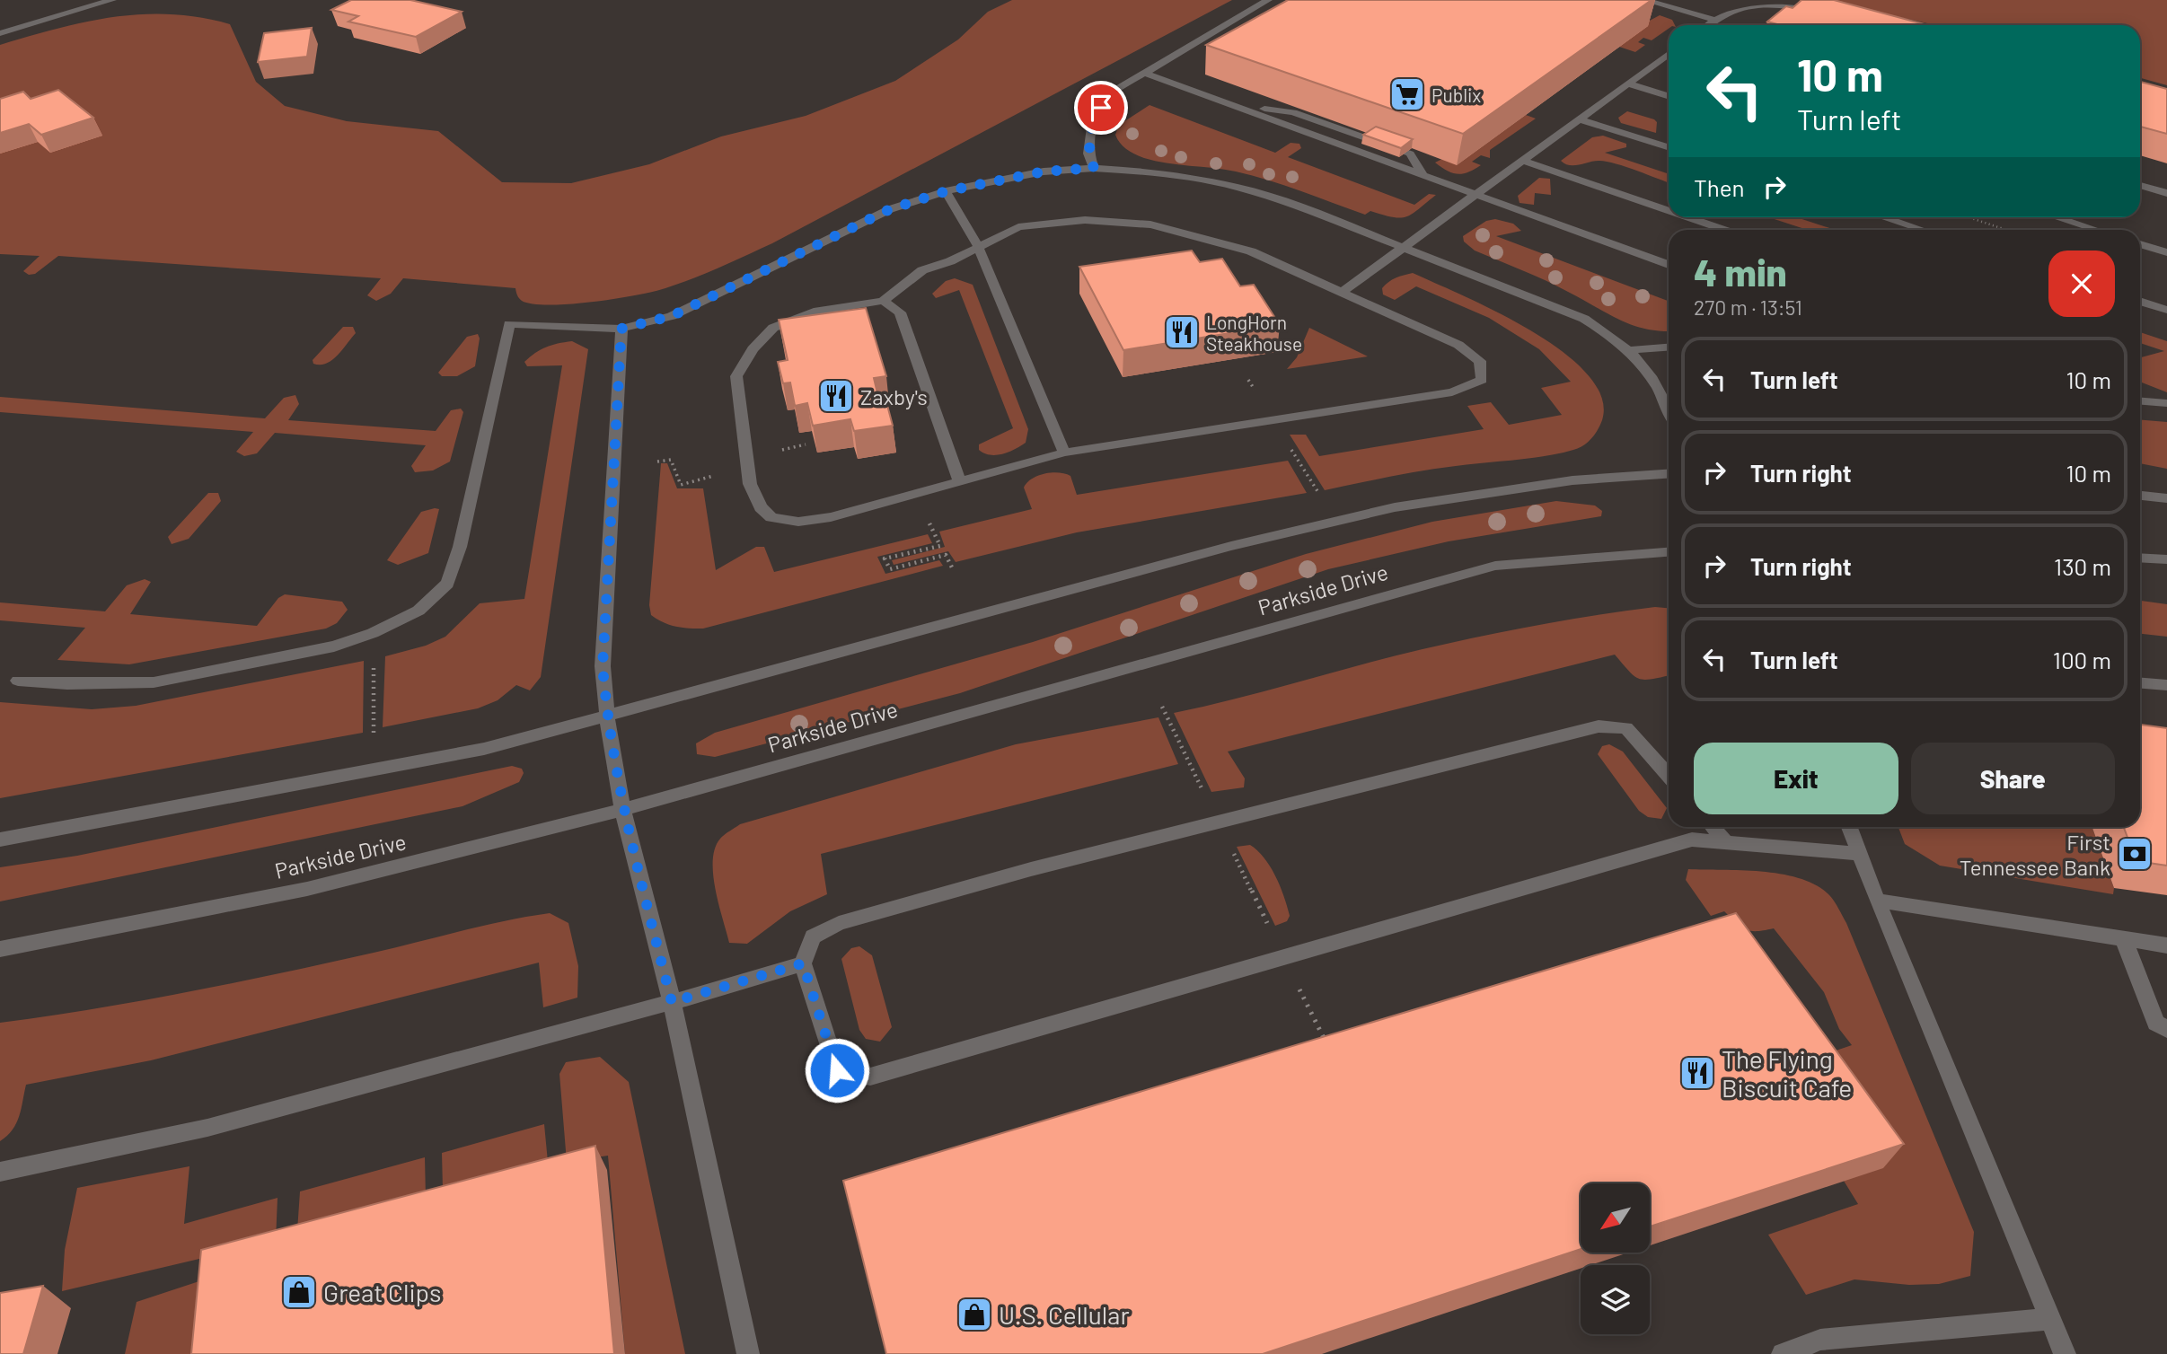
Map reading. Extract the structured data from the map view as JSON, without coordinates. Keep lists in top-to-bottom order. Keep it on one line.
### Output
{"streets":{"street":["Parkside Drive"]},"places":{"supermarket":["Publix"],"restaurant":["LongHorn Steakhouse","Zaxby's","The Flying Biscuit Cafe"],"bank":["First Tennessee Bank"],"shop":["Great Clips","U.S. Cellular"]},"north":"bottom left","page":{"turn":["10 m","Turn left"],"then":"Then","heading":["4 min","270 m · 13:51"],"list":[{"name":"Turn left","value":"10 m"},{"name":"Turn right","value":"10 m"},{"name":"Turn right","value":"130 m"},{"name":"Turn left","value":"100 m"}],"buttons":["Exit","Share"]}}
